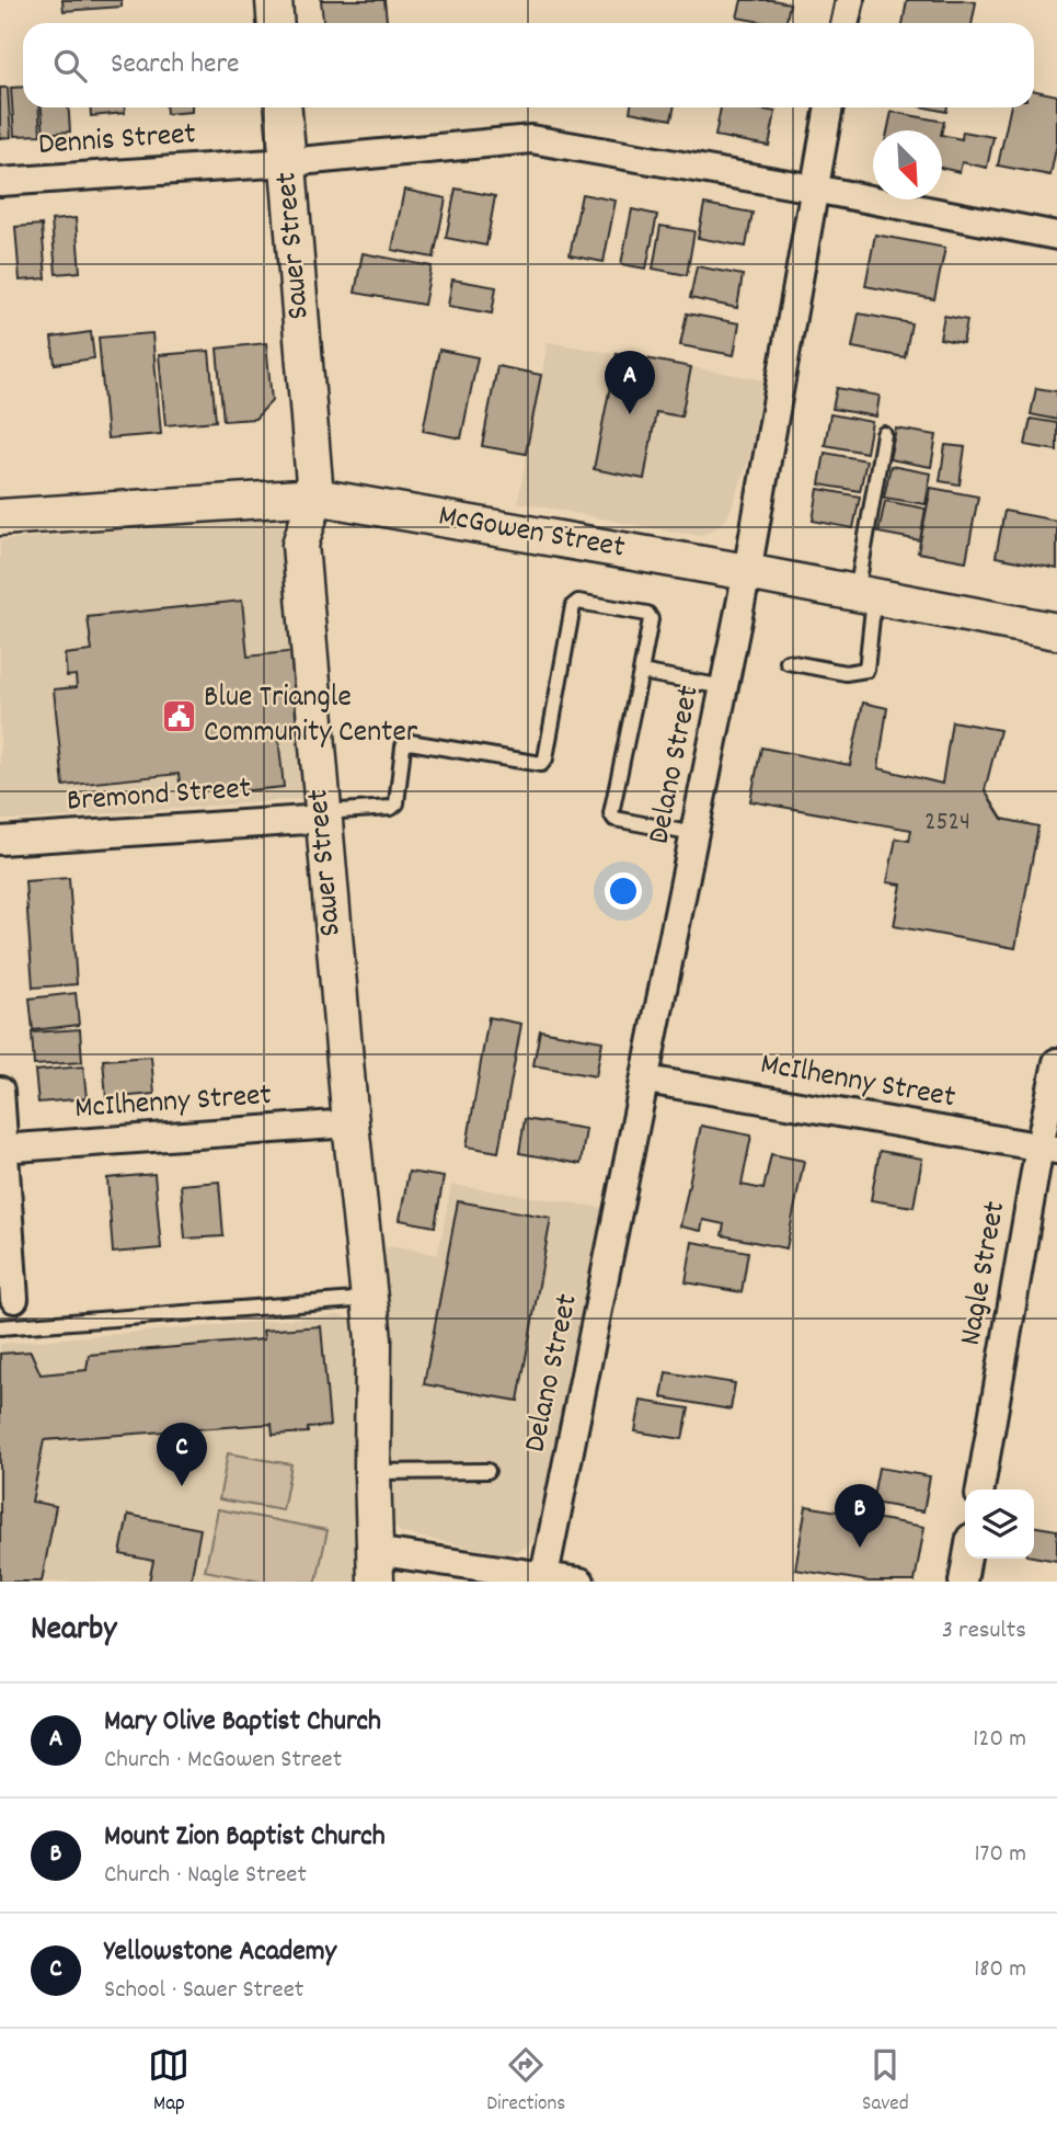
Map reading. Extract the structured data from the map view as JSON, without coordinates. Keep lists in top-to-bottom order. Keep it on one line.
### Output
{"streets":{"street":["Dennis Street","Sauer Street","McGowen Street","Delano Street","Bremond Street","McIlhenny Street","Nagle Street"]},"crossings":[["Dennis Street","Sauer Street"],["Dennis Street","Delano Street"],["Sauer Street","McGowen Street"],["Sauer Street","Bremond Street"],["Sauer Street","McIlhenny Street"],["McGowen Street","Delano Street"],["Delano Street","McIlhenny Street"],["McIlhenny Street","Nagle Street"]],"places":{"public building":["Blue Triangle Community Center"]},"house_numbers":["2524"],"north":"bottom right","page":{"search":"Search here","pins":["A","C","B"],"heading":["Nearby","3 results"],"list":[{"mark":"A","name":"Mary Olive Baptist Church","note":"Church · McGowen Street","value":"120 m"},{"mark":"B","name":"Mount Zion Baptist Church","note":"Church · Nagle Street","value":"170 m"},{"mark":"C","name":"Yellowstone Academy","note":"School · Sauer Street","value":"180 m"}],"nav":["Map","Directions","Saved"]}}
